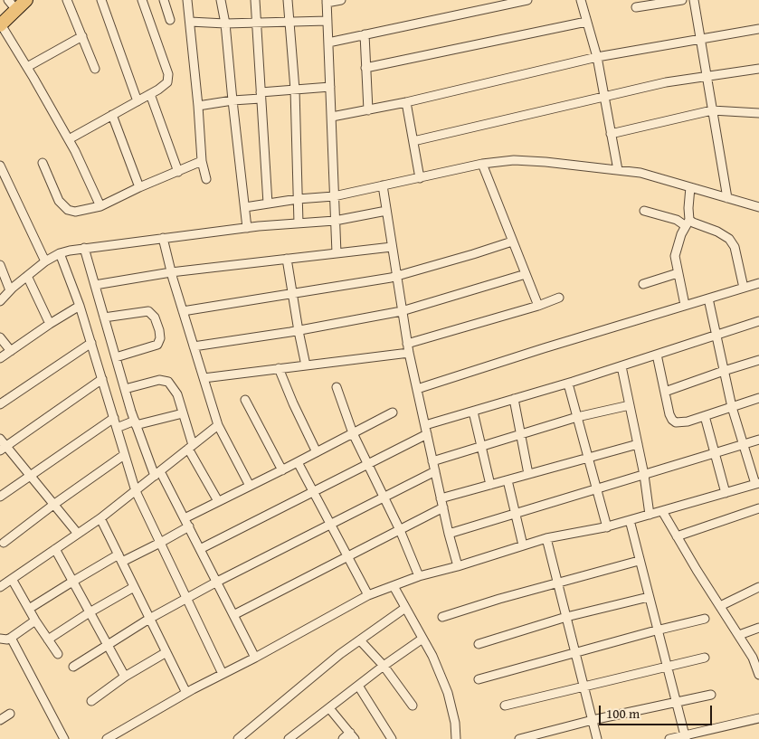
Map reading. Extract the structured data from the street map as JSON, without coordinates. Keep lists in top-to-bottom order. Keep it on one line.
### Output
{"scale_bar":"100 m"}
